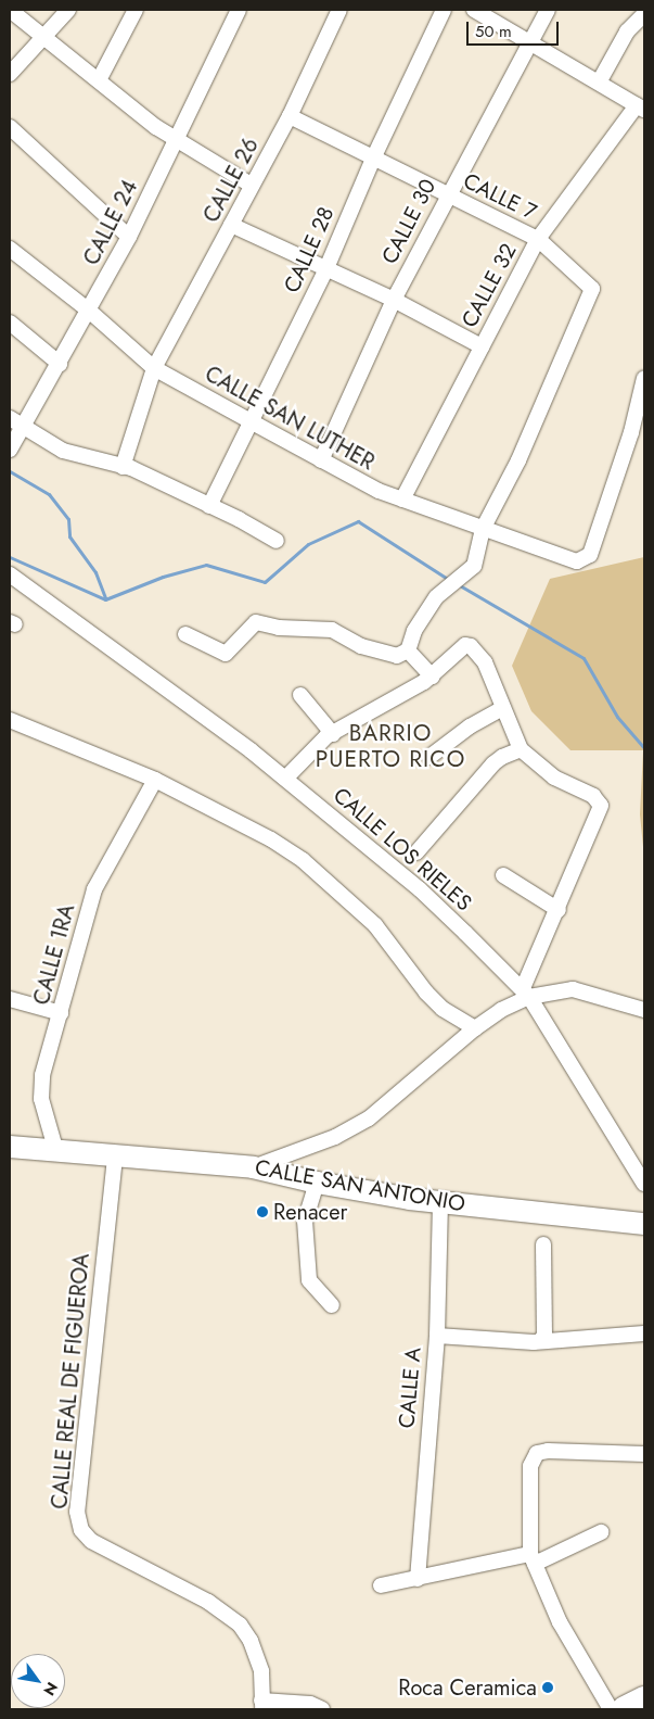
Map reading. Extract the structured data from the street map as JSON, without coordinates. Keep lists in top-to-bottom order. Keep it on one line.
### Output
{"streets":{"street":["CALLE 26","CALLE 7","CALLE 30","CALLE 24","CALLE 28","CALLE 32","CALLE SAN LUTHER","CALLE LOS RIELES","CALLE 1RA","CALLE SAN ANTONIO","CALLE REAL DE FIGUEROA","CALLE A"]},"crossings":[["CALLE 26","CALLE 7"],["CALLE 26","CALLE SAN LUTHER"],["CALLE 7","CALLE 30"],["CALLE 7","CALLE 28"],["CALLE 7","CALLE 32"],["CALLE 7","CALLE SAN LUTHER"],["CALLE 30","CALLE SAN LUTHER"],["CALLE 24","CALLE SAN LUTHER"],["CALLE 28","CALLE SAN LUTHER"],["CALLE 32","CALLE SAN LUTHER"],["CALLE 1RA","CALLE SAN ANTONIO"],["CALLE SAN ANTONIO","CALLE REAL DE FIGUEROA"],["CALLE SAN ANTONIO","CALLE A"]],"districts":["BARRIO PUERTO RICO"],"places":["Renacer","Roca Ceramica"],"scale_bar":"50 m","north":"bottom right"}
